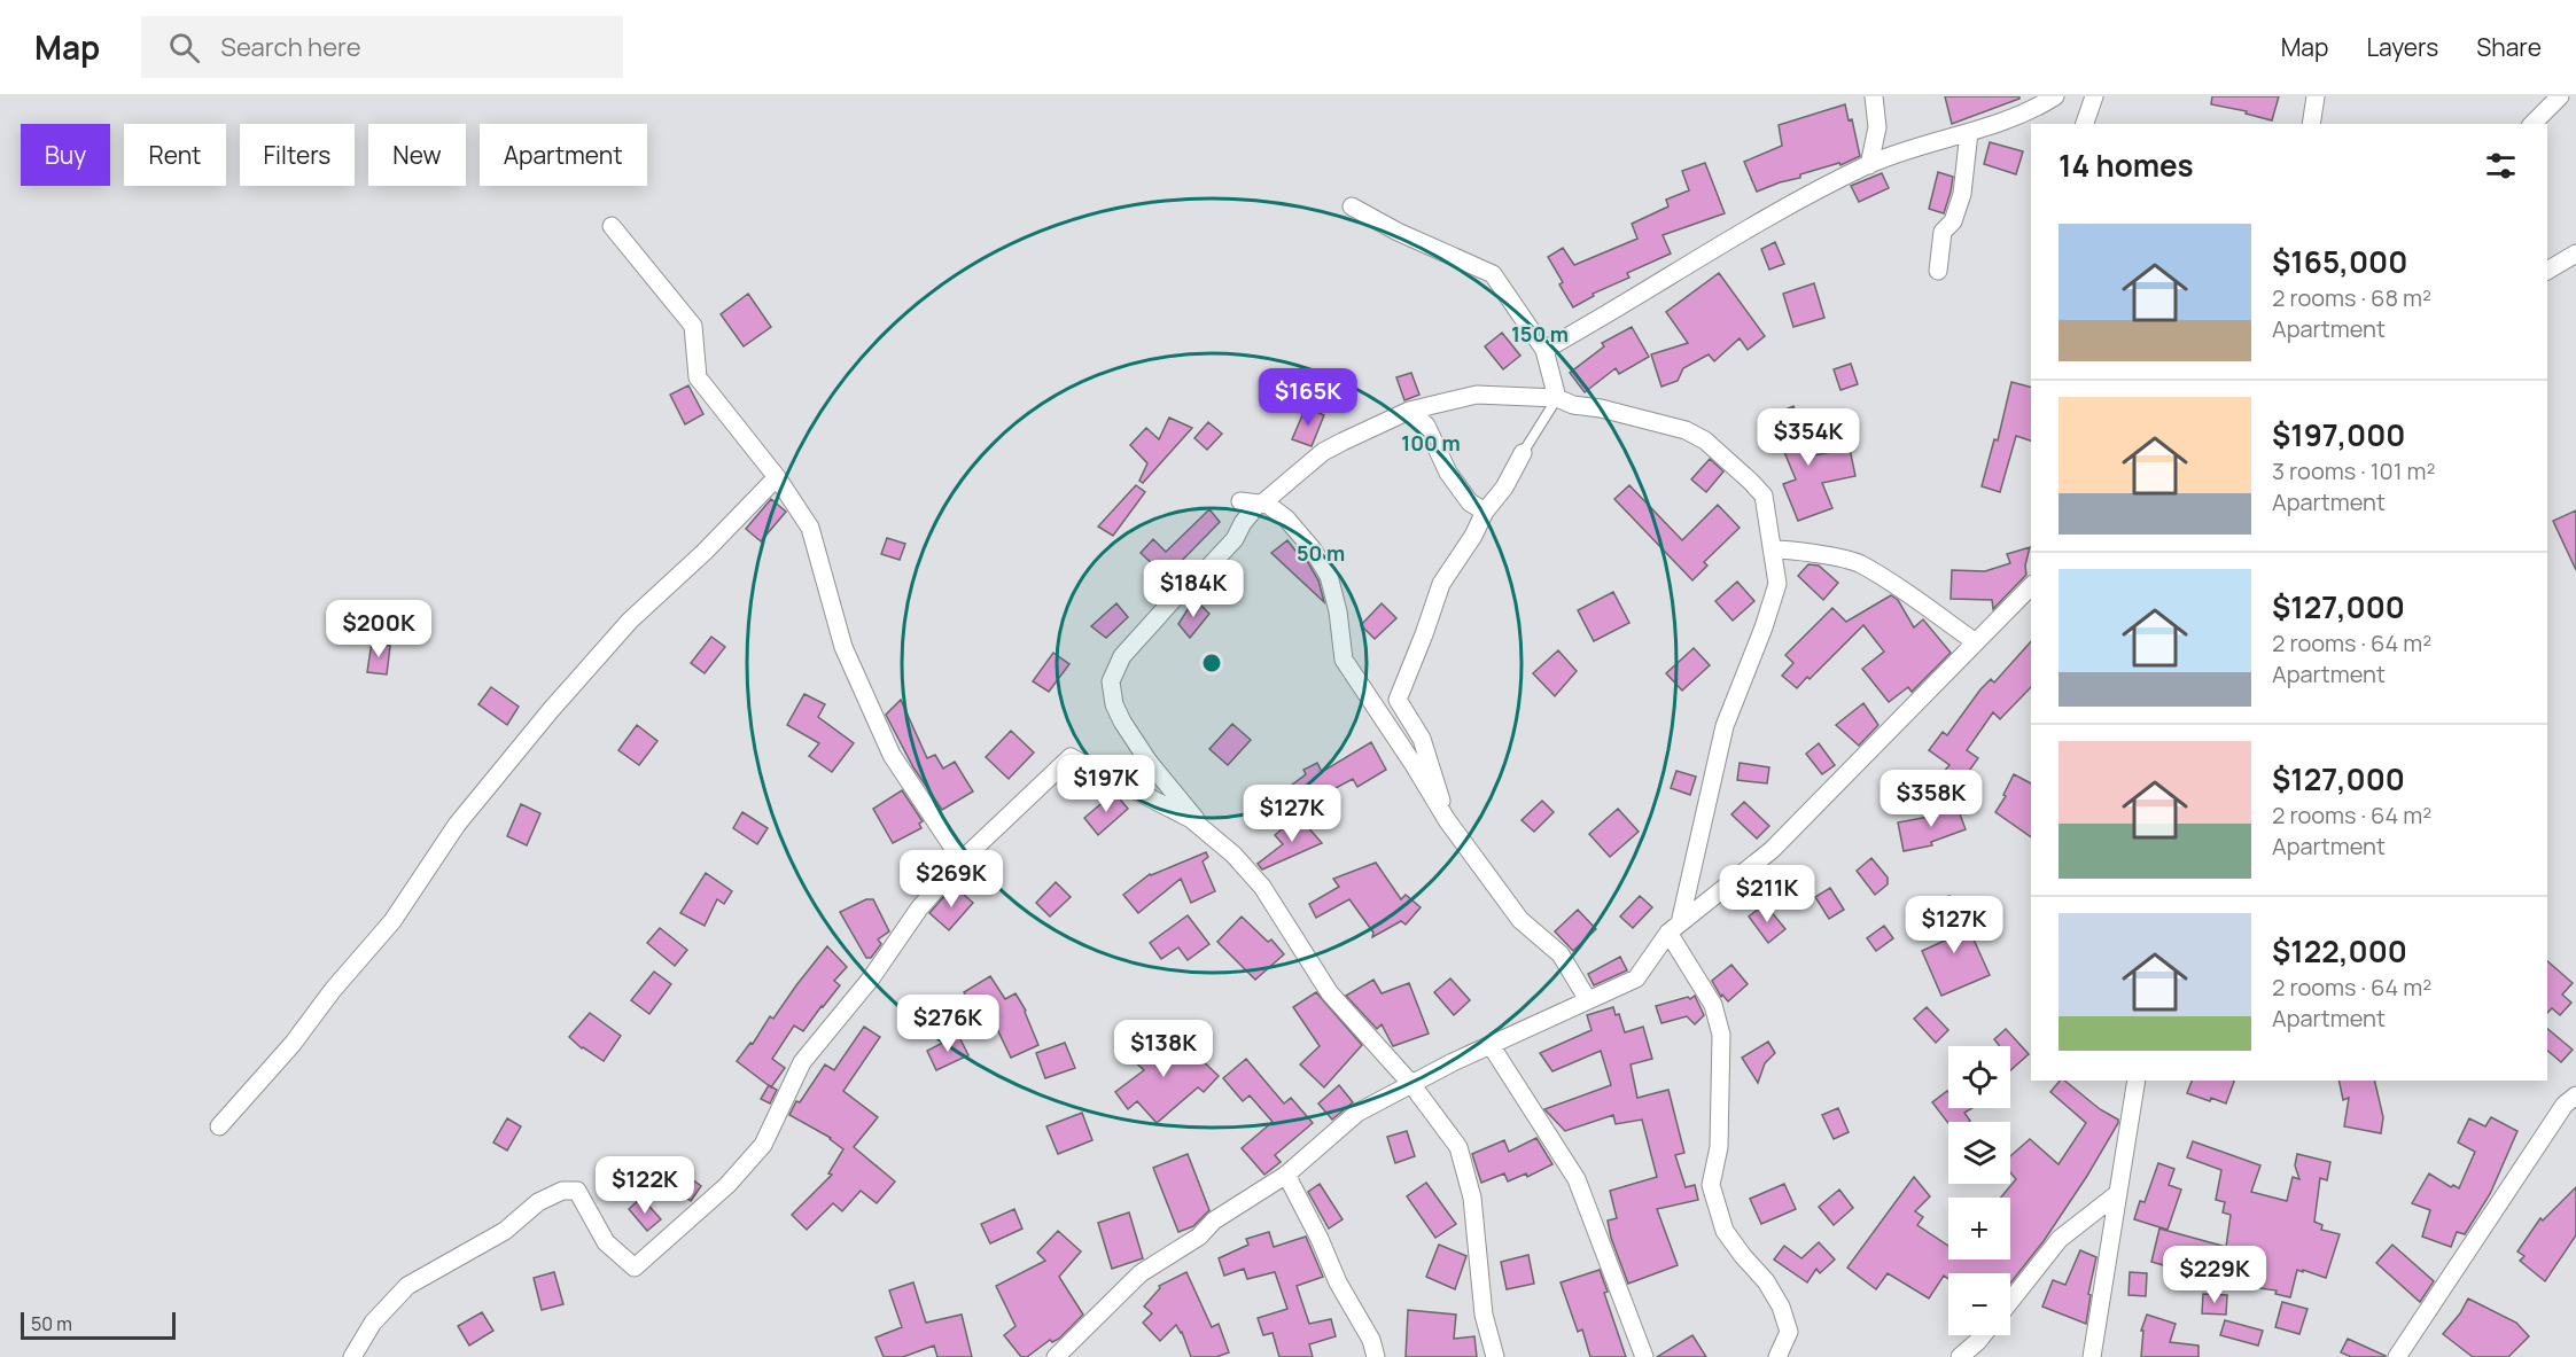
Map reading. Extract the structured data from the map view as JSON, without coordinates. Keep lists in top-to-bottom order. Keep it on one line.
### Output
{"scale_bar":"50 m","page":{"header":"Map","search":"Search here","nav":["Map","Layers","Share"],"chip":["Buy","Rent","Filters","New","Apartment"],"heading":"14 homes","list":[{"name":"$165,000","note":"2 rooms · 68 m² · Apartment"},{"name":"$197,000","note":"3 rooms · 101 m² · Apartment"},{"name":"$127,000","note":"2 rooms · 64 m² · Apartment"},{"name":"$127,000","note":"2 rooms · 64 m² · Apartment"},{"name":"$122,000","note":"2 rooms · 64 m² · Apartment"}],"price":["$165K","$354K","$184K","$200K","$197K","$358K","$127K","$269K","$211K","$127K","$276K","$138K","$122K","$229K"],"map_buttons":["+","−"],"scale":"50 m"},"rings":["150 m","100 m","50 m"]}
